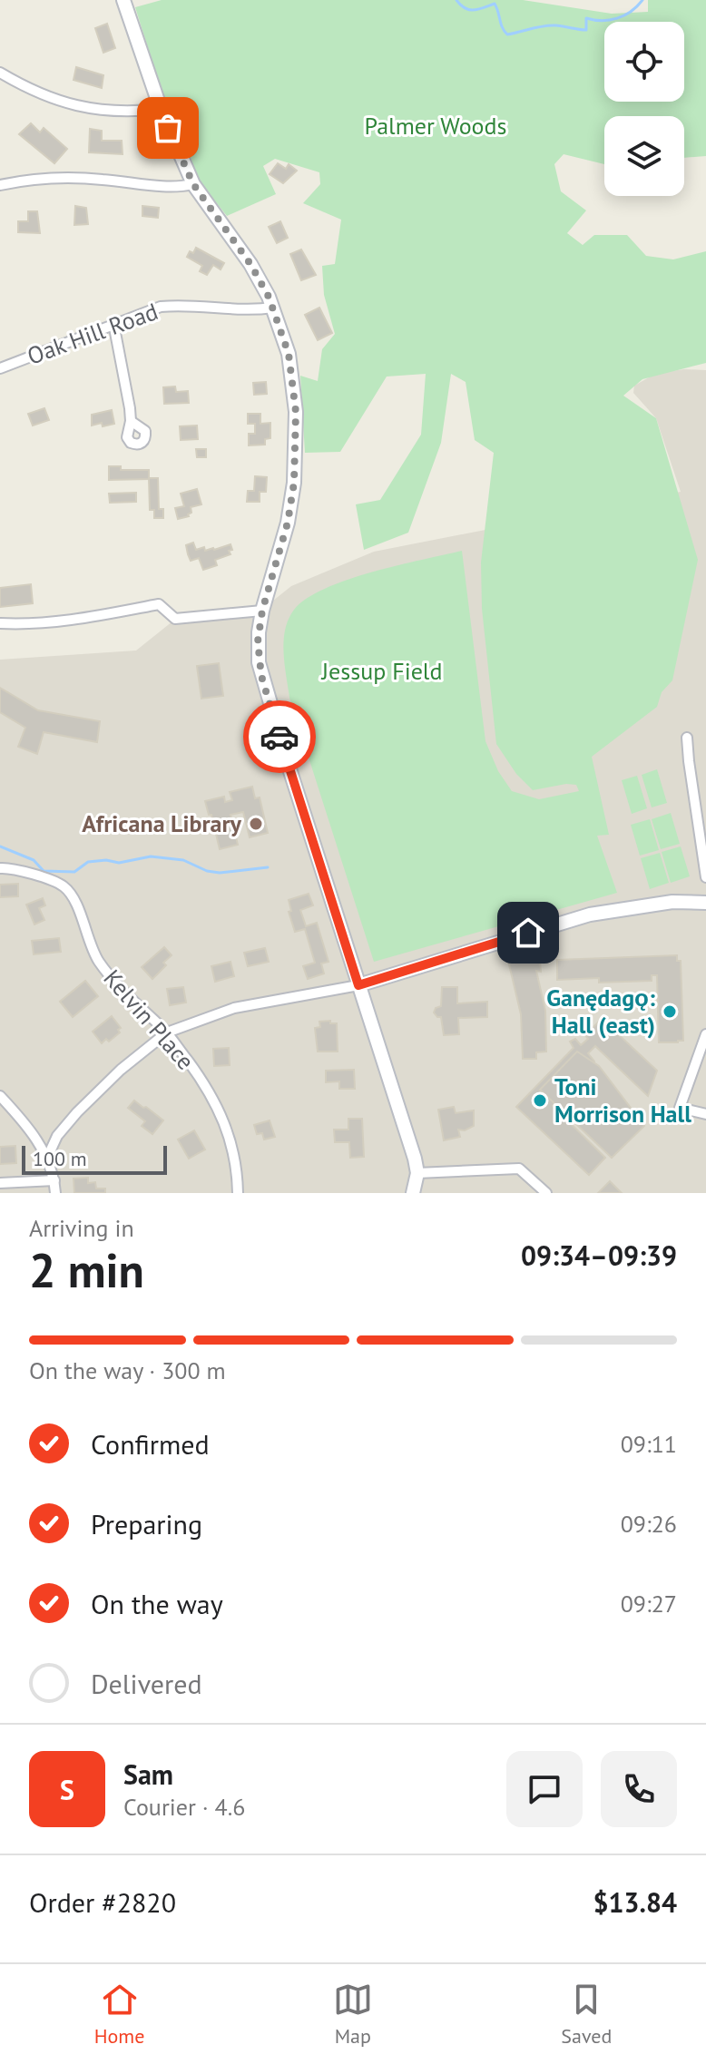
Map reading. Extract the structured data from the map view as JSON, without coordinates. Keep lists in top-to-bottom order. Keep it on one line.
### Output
{"streets":{"street":["Oak Hill Road","Kelvin Place"]},"parks":["Palmer Woods","Jessup Field"],"places":["Africana Library","Ganędagǫ: Hall (east)","Toni Morrison Hall"],"scale_bar":"100 m","page":{"scale":"100 m","heading":["2 min","Arriving in","09:34–09:39"],"panel":["Sam","Courier · 4.6","Order #2820","$13.84"],"bar":"On the way · 300 m","list":[["Confirmed","09:11"],["Preparing","09:26"],["On the way","09:27"],"Delivered"],"round":"S","tabs":["Home","Map","Saved"]}}
